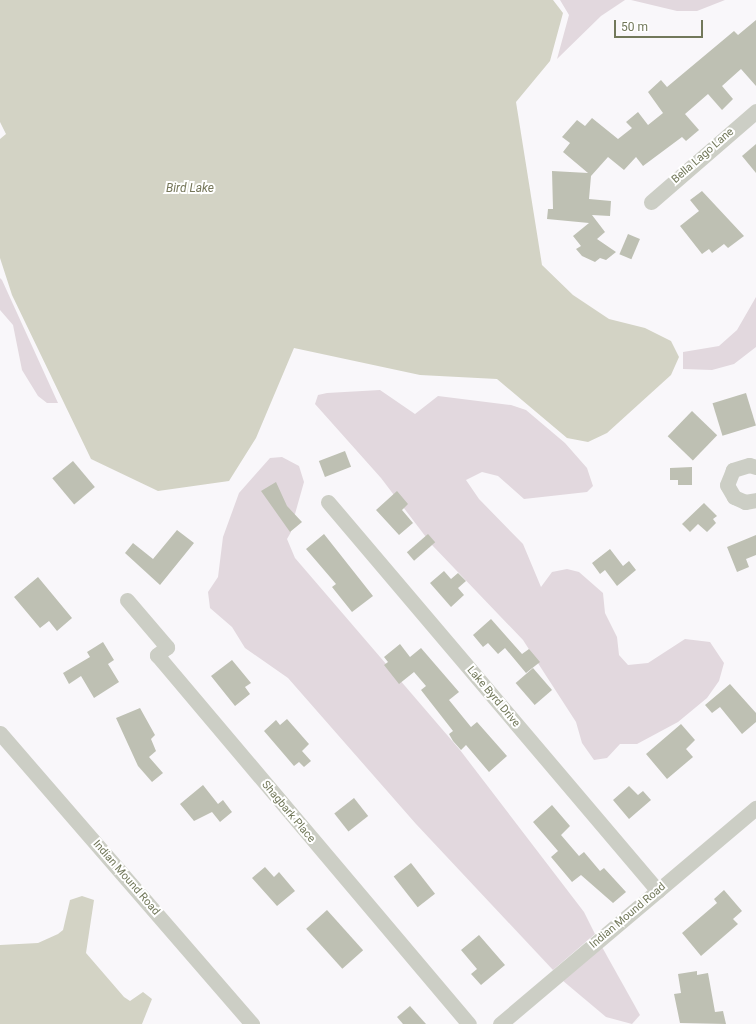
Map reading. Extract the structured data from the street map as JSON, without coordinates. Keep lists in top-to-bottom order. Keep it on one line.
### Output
{"streets":{"street":["Bella Lago Lane","Lake Byrd Drive","Shagbark Place","Indian Mound Road"]},"crossings":[["Lake Byrd Drive","Indian Mound Road"]],"water":["Bird Lake"],"scale_bar":"50 m"}
